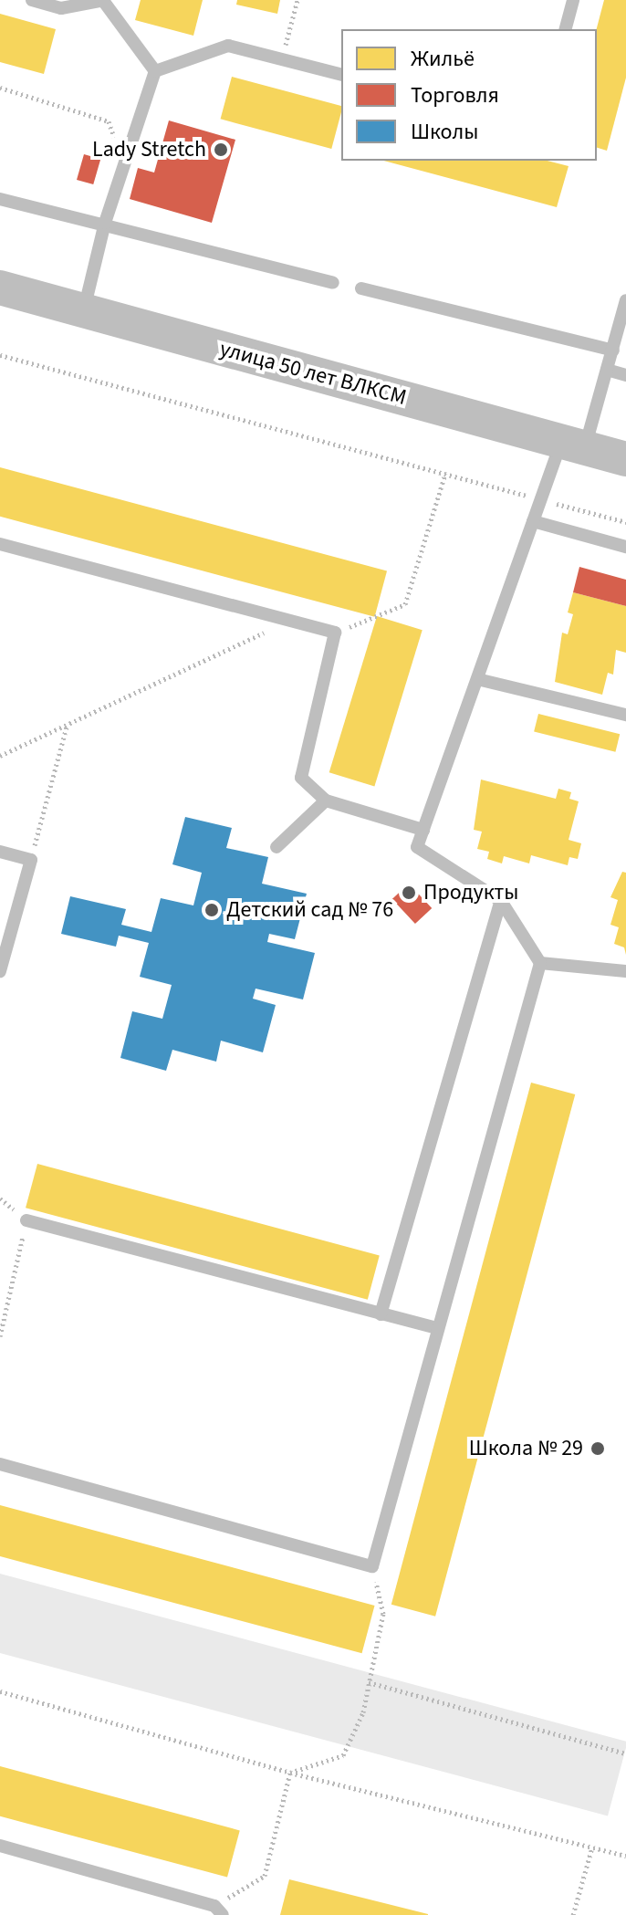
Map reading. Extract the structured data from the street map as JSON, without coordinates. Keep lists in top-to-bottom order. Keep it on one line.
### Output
{"streets":{"street":["улица 50 лет ВЛКСМ"]},"places":["Lady Stretch","Продукты","Детский сад № 76","Школа № 29"],"legend":["Жильё","Торговля","Школы"]}
